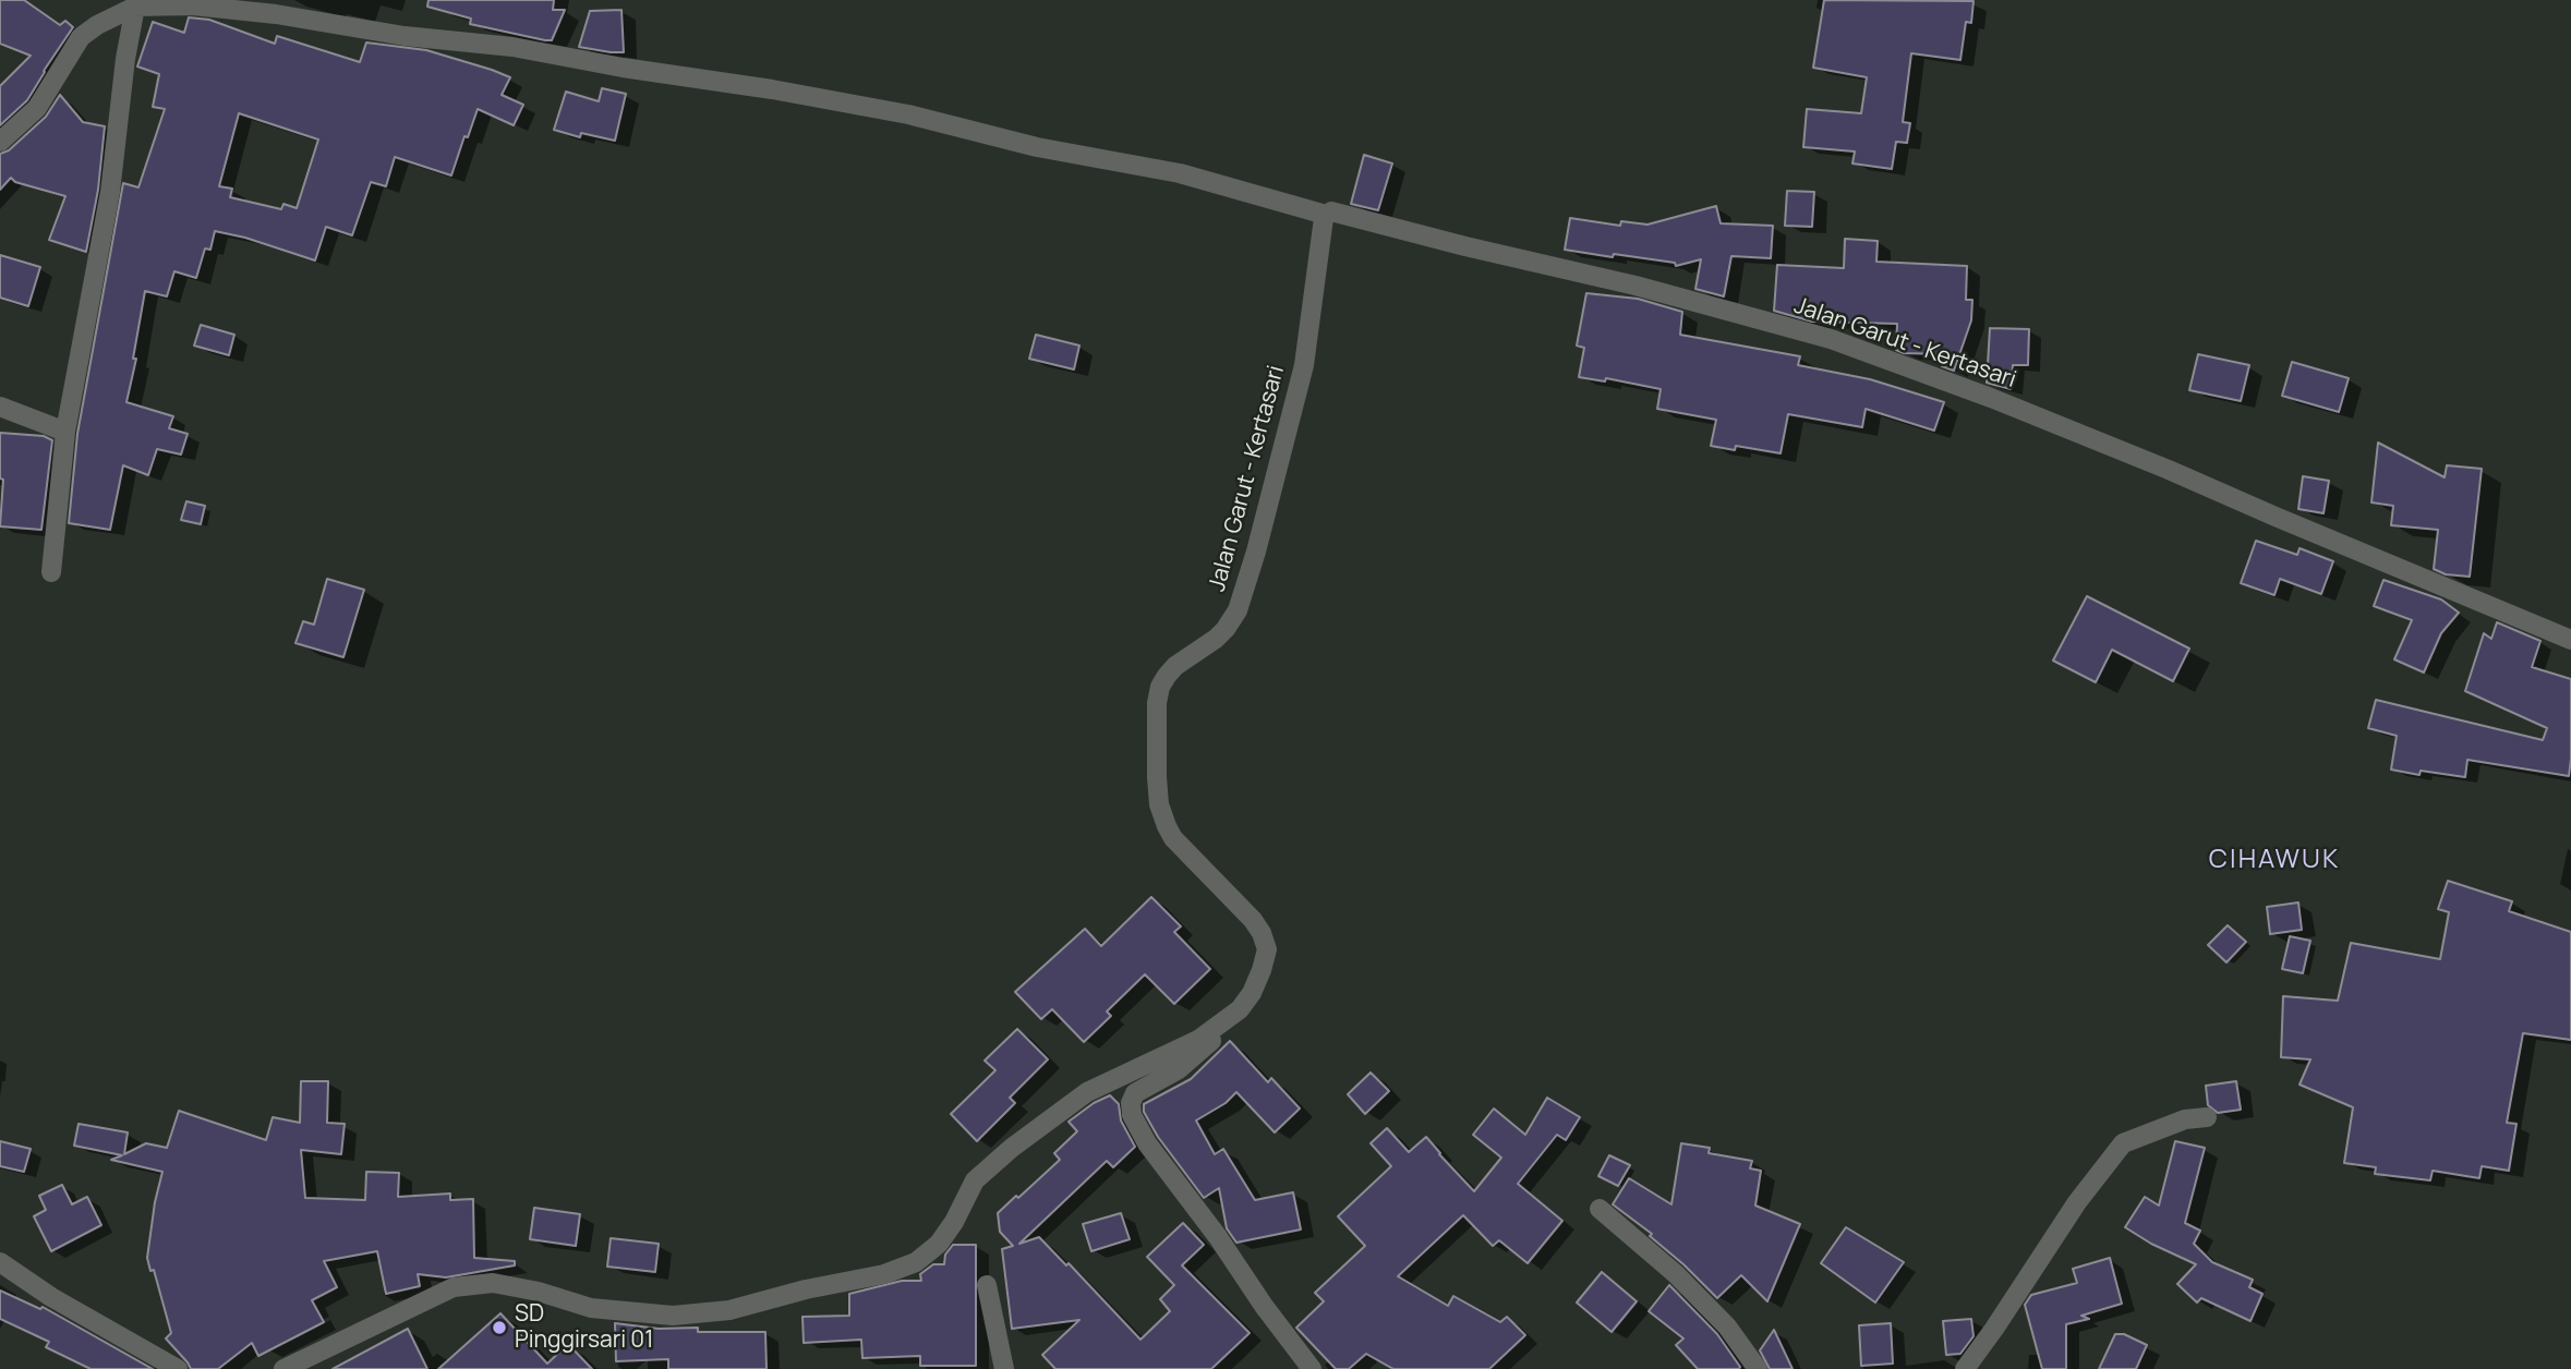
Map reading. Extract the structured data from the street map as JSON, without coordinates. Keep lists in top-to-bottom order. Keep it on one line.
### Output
{"streets":{"street":["Jalan Garut - Kertasari"]},"districts":["CIHAWUK"],"places":["SD Pinggirsari 01"]}
